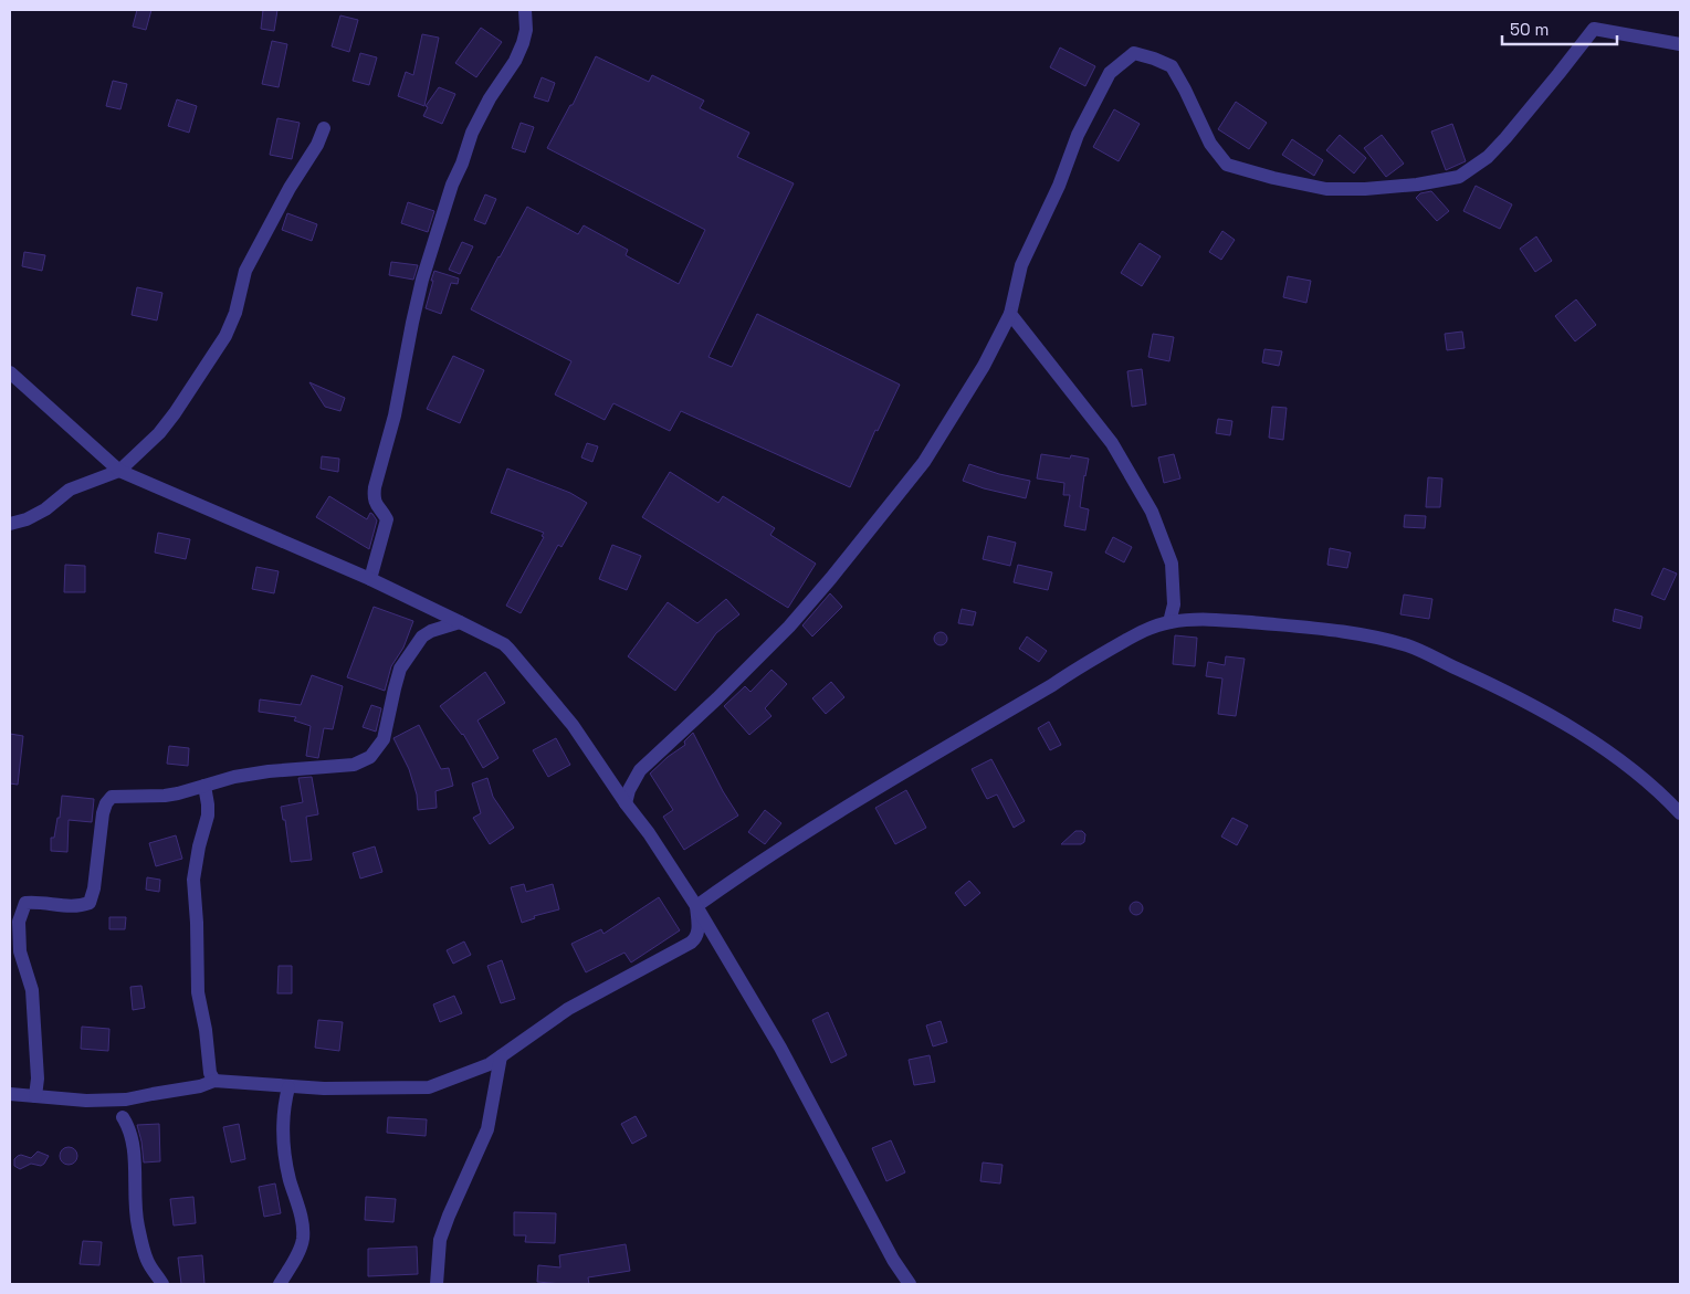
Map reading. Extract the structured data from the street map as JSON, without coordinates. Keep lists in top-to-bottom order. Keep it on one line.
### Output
{"scale_bar":"50 m"}
